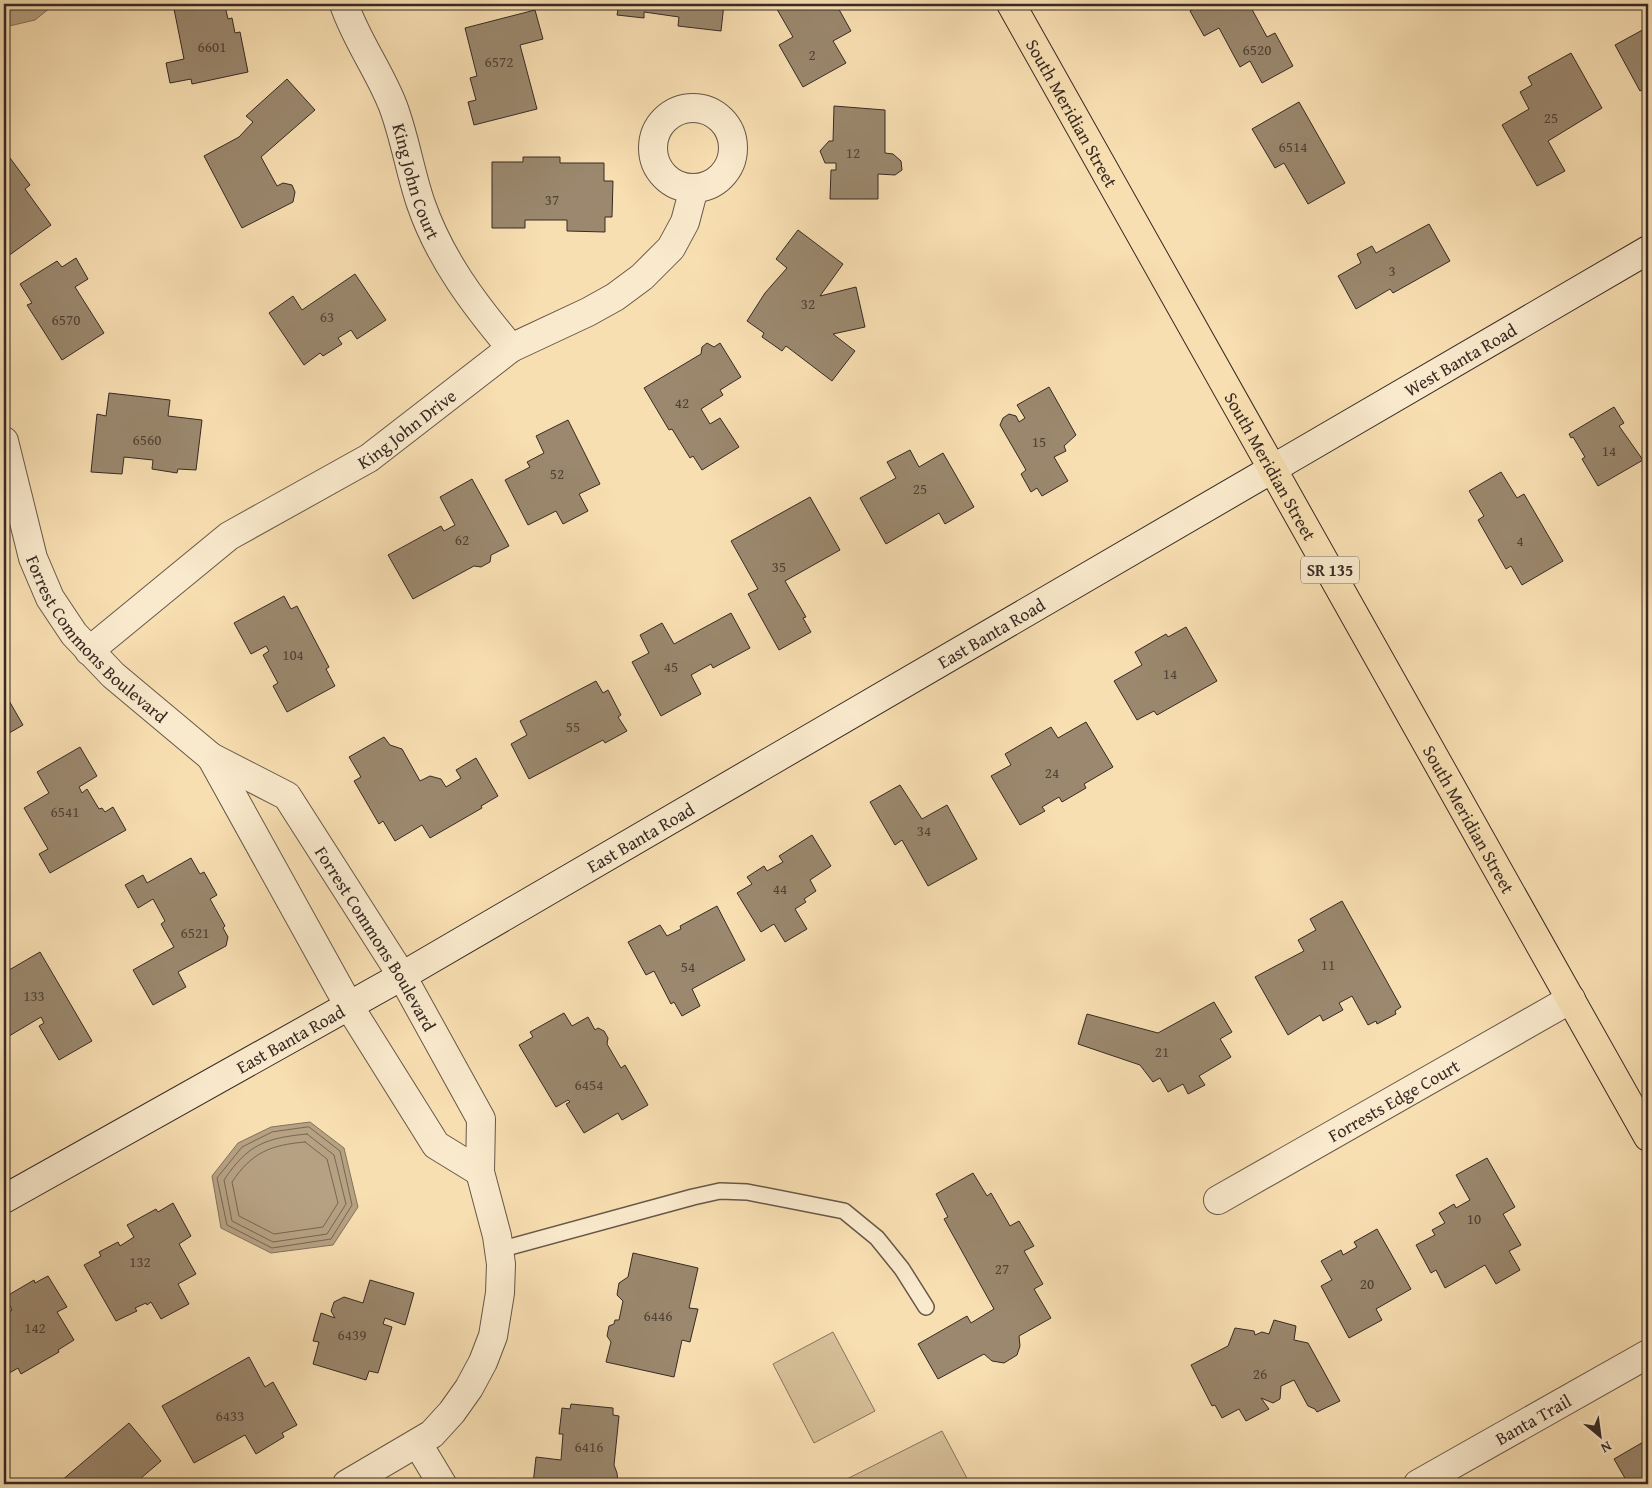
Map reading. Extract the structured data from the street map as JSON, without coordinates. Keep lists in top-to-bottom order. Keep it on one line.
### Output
{"streets":{"main road":["South Meridian Street","SR 135"],"street":["King John Court","West Banta Road","King John Drive","East Banta Road","Forrest Commons Boulevard","Forrests Edge Court","Banta Trail"]},"crossings":[["South Meridian Street","West Banta Road"],["South Meridian Street","East Banta Road"],["South Meridian Street","Forrests Edge Court"],["King John Court","King John Drive"],["West Banta Road","East Banta Road"],["King John Drive","Forrest Commons Boulevard"],["East Banta Road","Forrest Commons Boulevard"]],"house_numbers":["6601","6520","2","6572","25","6514","12","37","3","32","63","6570","42","6560","15","14","52","25","62","4","35","104","45","14","55","24","6541","34","44","6521","11","54","133","21","6454","10","132","27","20","6446","142","6439","26","6433","6416"],"north":"bottom right"}
